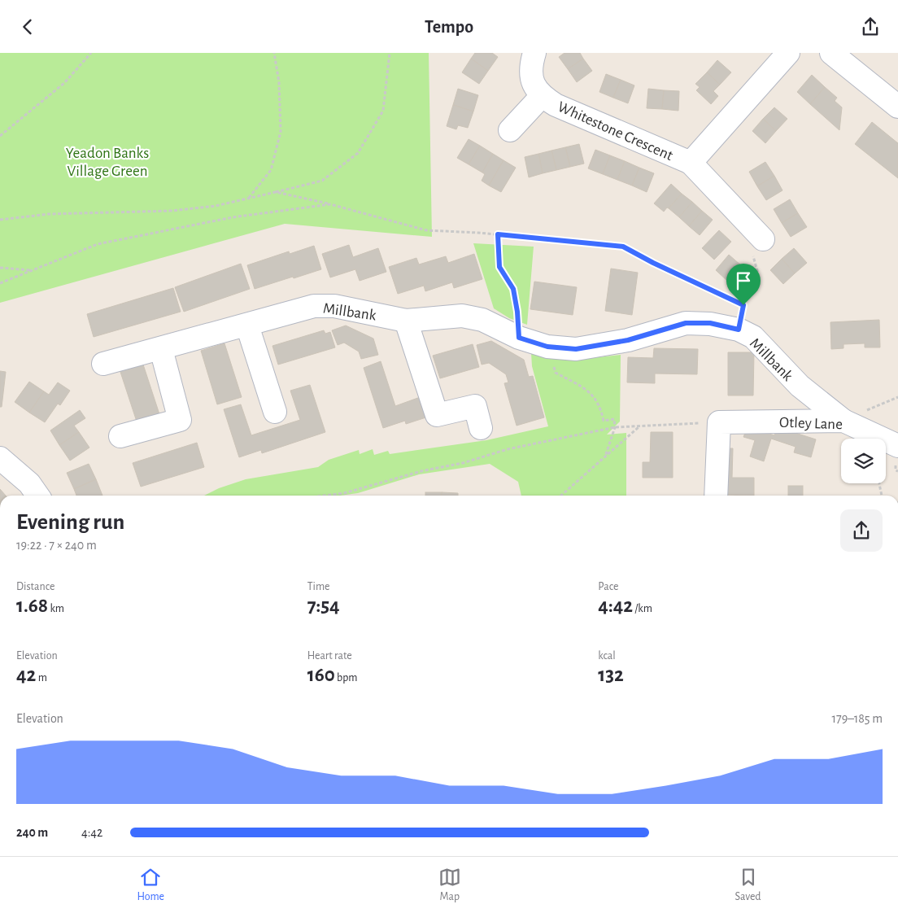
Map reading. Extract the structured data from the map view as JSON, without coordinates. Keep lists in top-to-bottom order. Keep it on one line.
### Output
{"streets":{"street":["Whitestone Crescent","Millbank","Otley Lane"]},"crossings":[["Millbank","Otley Lane"]],"parks":["Yeadon Banks Village Green"],"page":{"header":"Tempo","heading":["Evening run","19:22 · 7 × 240 m"],"stats":[["Distance","1.68 km"],["Time","7:54"],["Pace","4:42 /km"],["Elevation","42 m"],["Heart rate","160 bpm"],["kcal","132"]],"chart":["Elevation","179–185 m"],"list":[{"name":"240 m","note":"4:42"}],"tabs":["Home","Map","Saved"]}}
